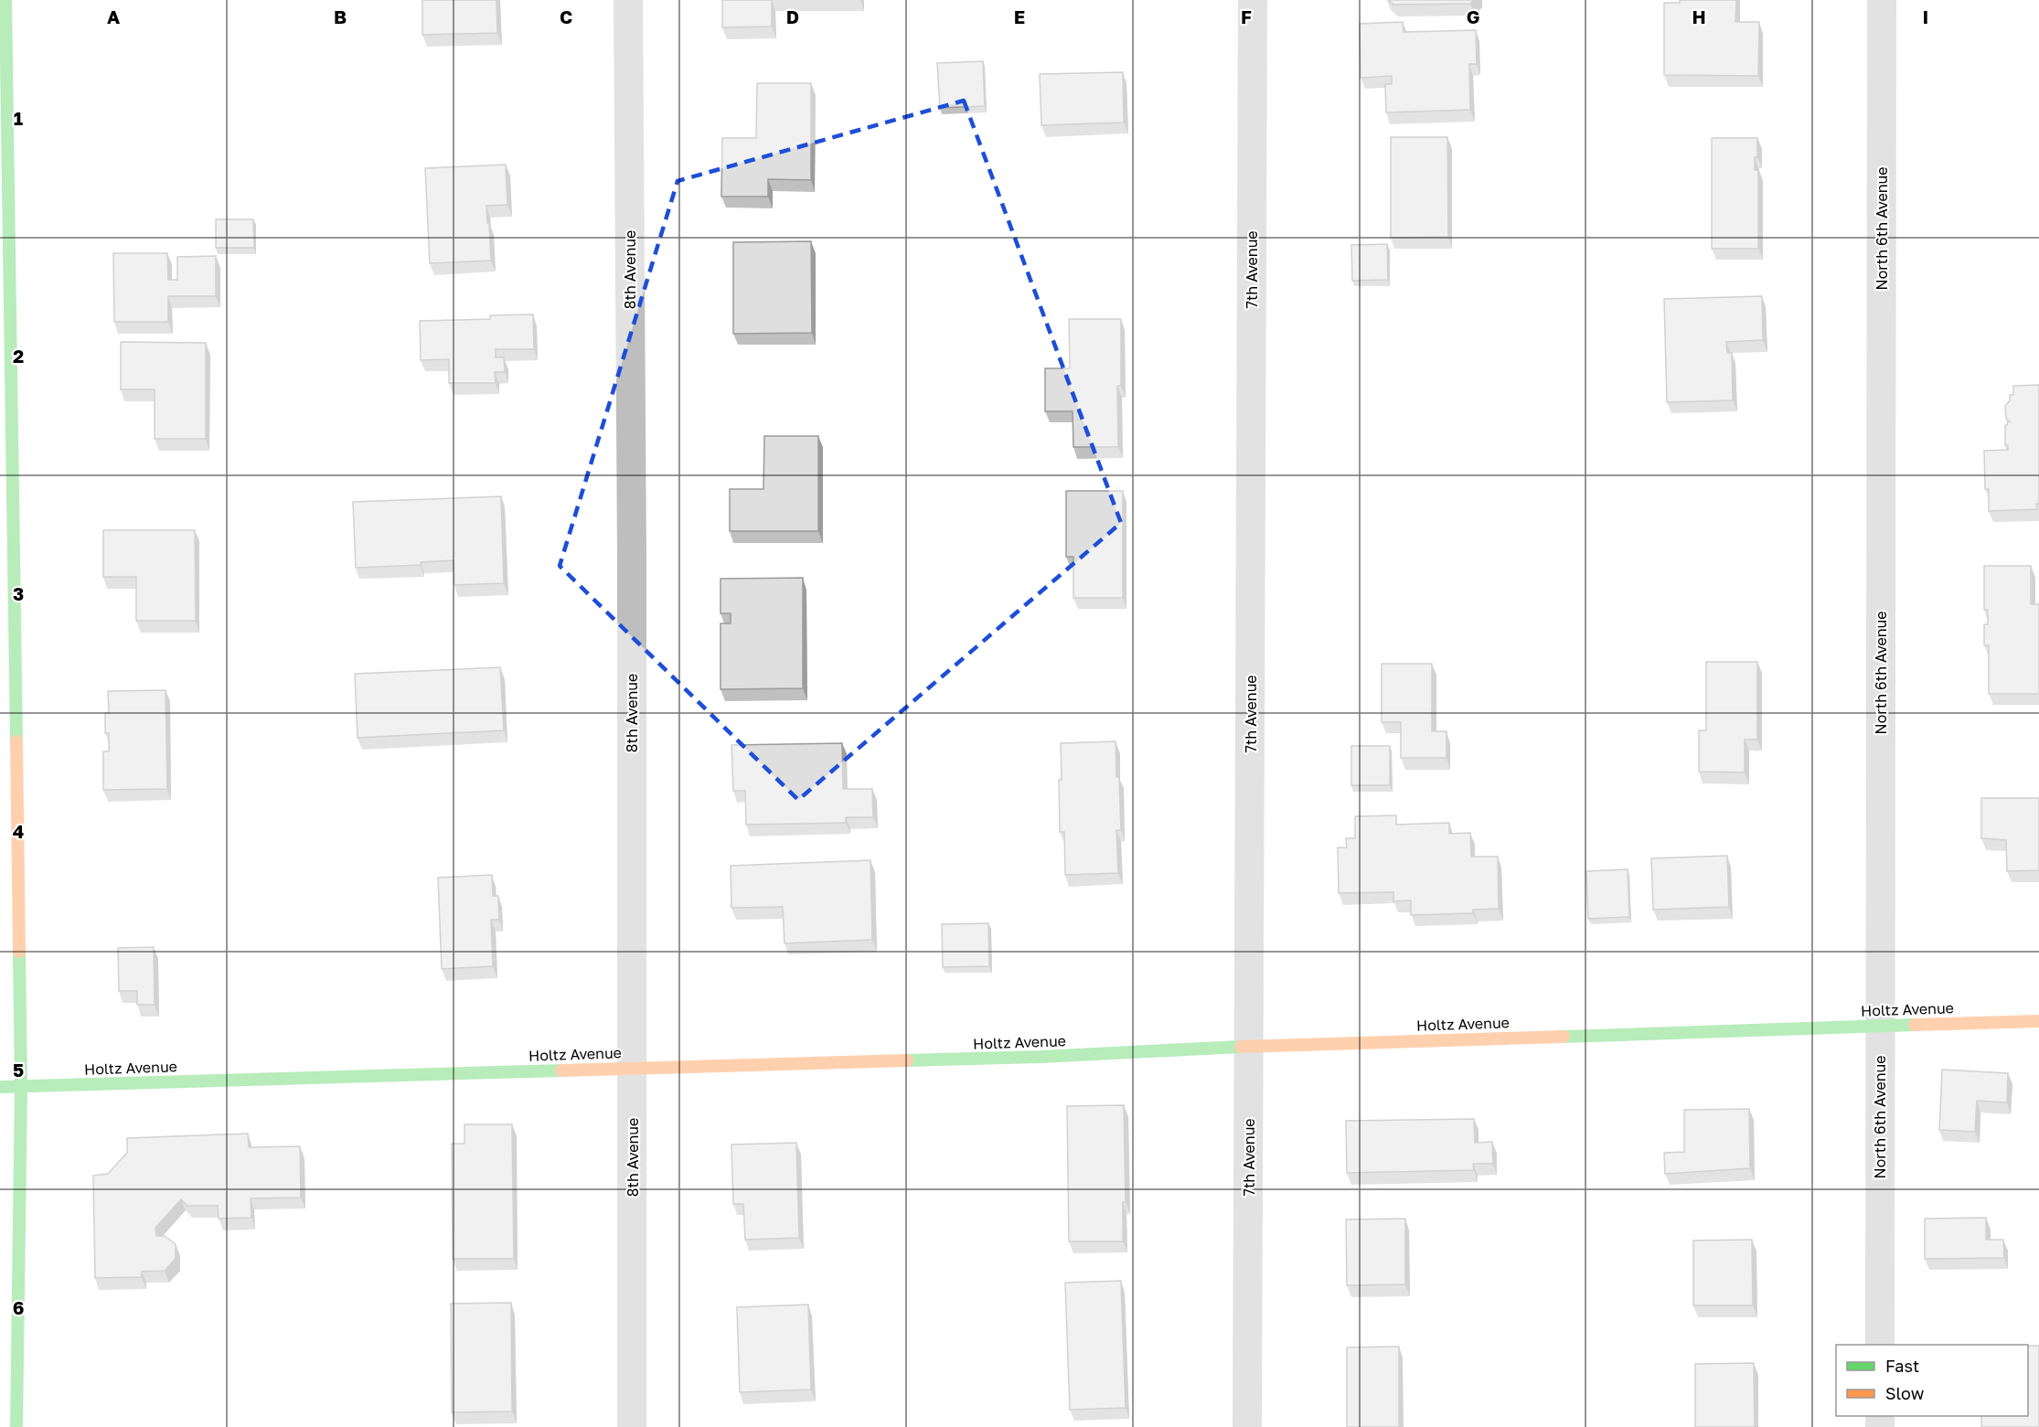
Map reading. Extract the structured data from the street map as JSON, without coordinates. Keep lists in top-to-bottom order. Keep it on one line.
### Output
{"streets":{"street":["North 6th Avenue","8th Avenue","7th Avenue","Holtz Avenue"]},"crossings":[["North 6th Avenue","Holtz Avenue"],["8th Avenue","Holtz Avenue"],["7th Avenue","Holtz Avenue"]],"legend":["Fast","Slow"],"grid":{"columns":["A","B","C","D","E","F","G","H","I"],"rows":["1","2","3","4","5","6"]}}
